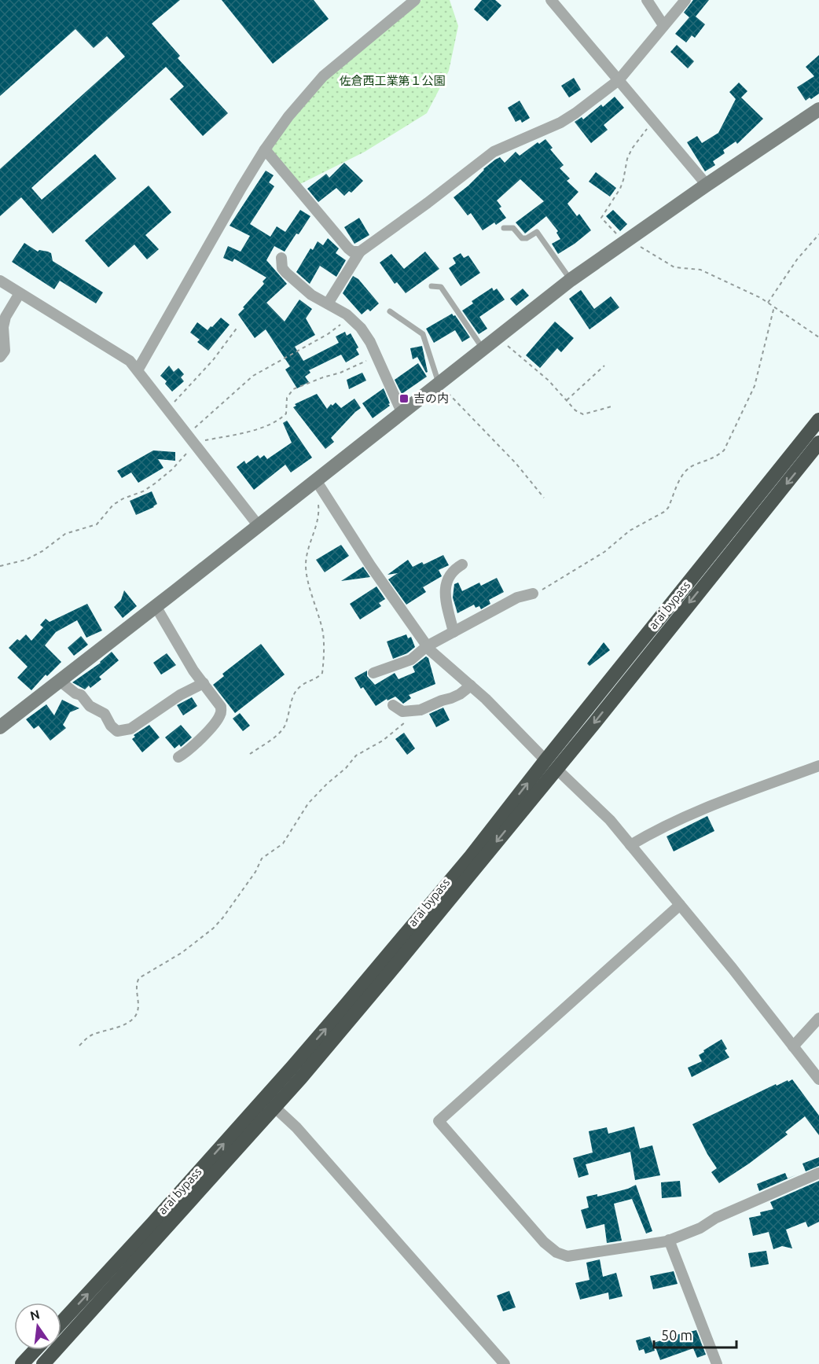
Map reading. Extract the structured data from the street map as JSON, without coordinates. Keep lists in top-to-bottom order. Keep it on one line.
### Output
{"streets":{"highway":["arai bypass"]},"parks":["佐倉西工業第１公園"],"places":{"transit":["吉の内"]},"scale_bar":"50 m","north":"top"}
